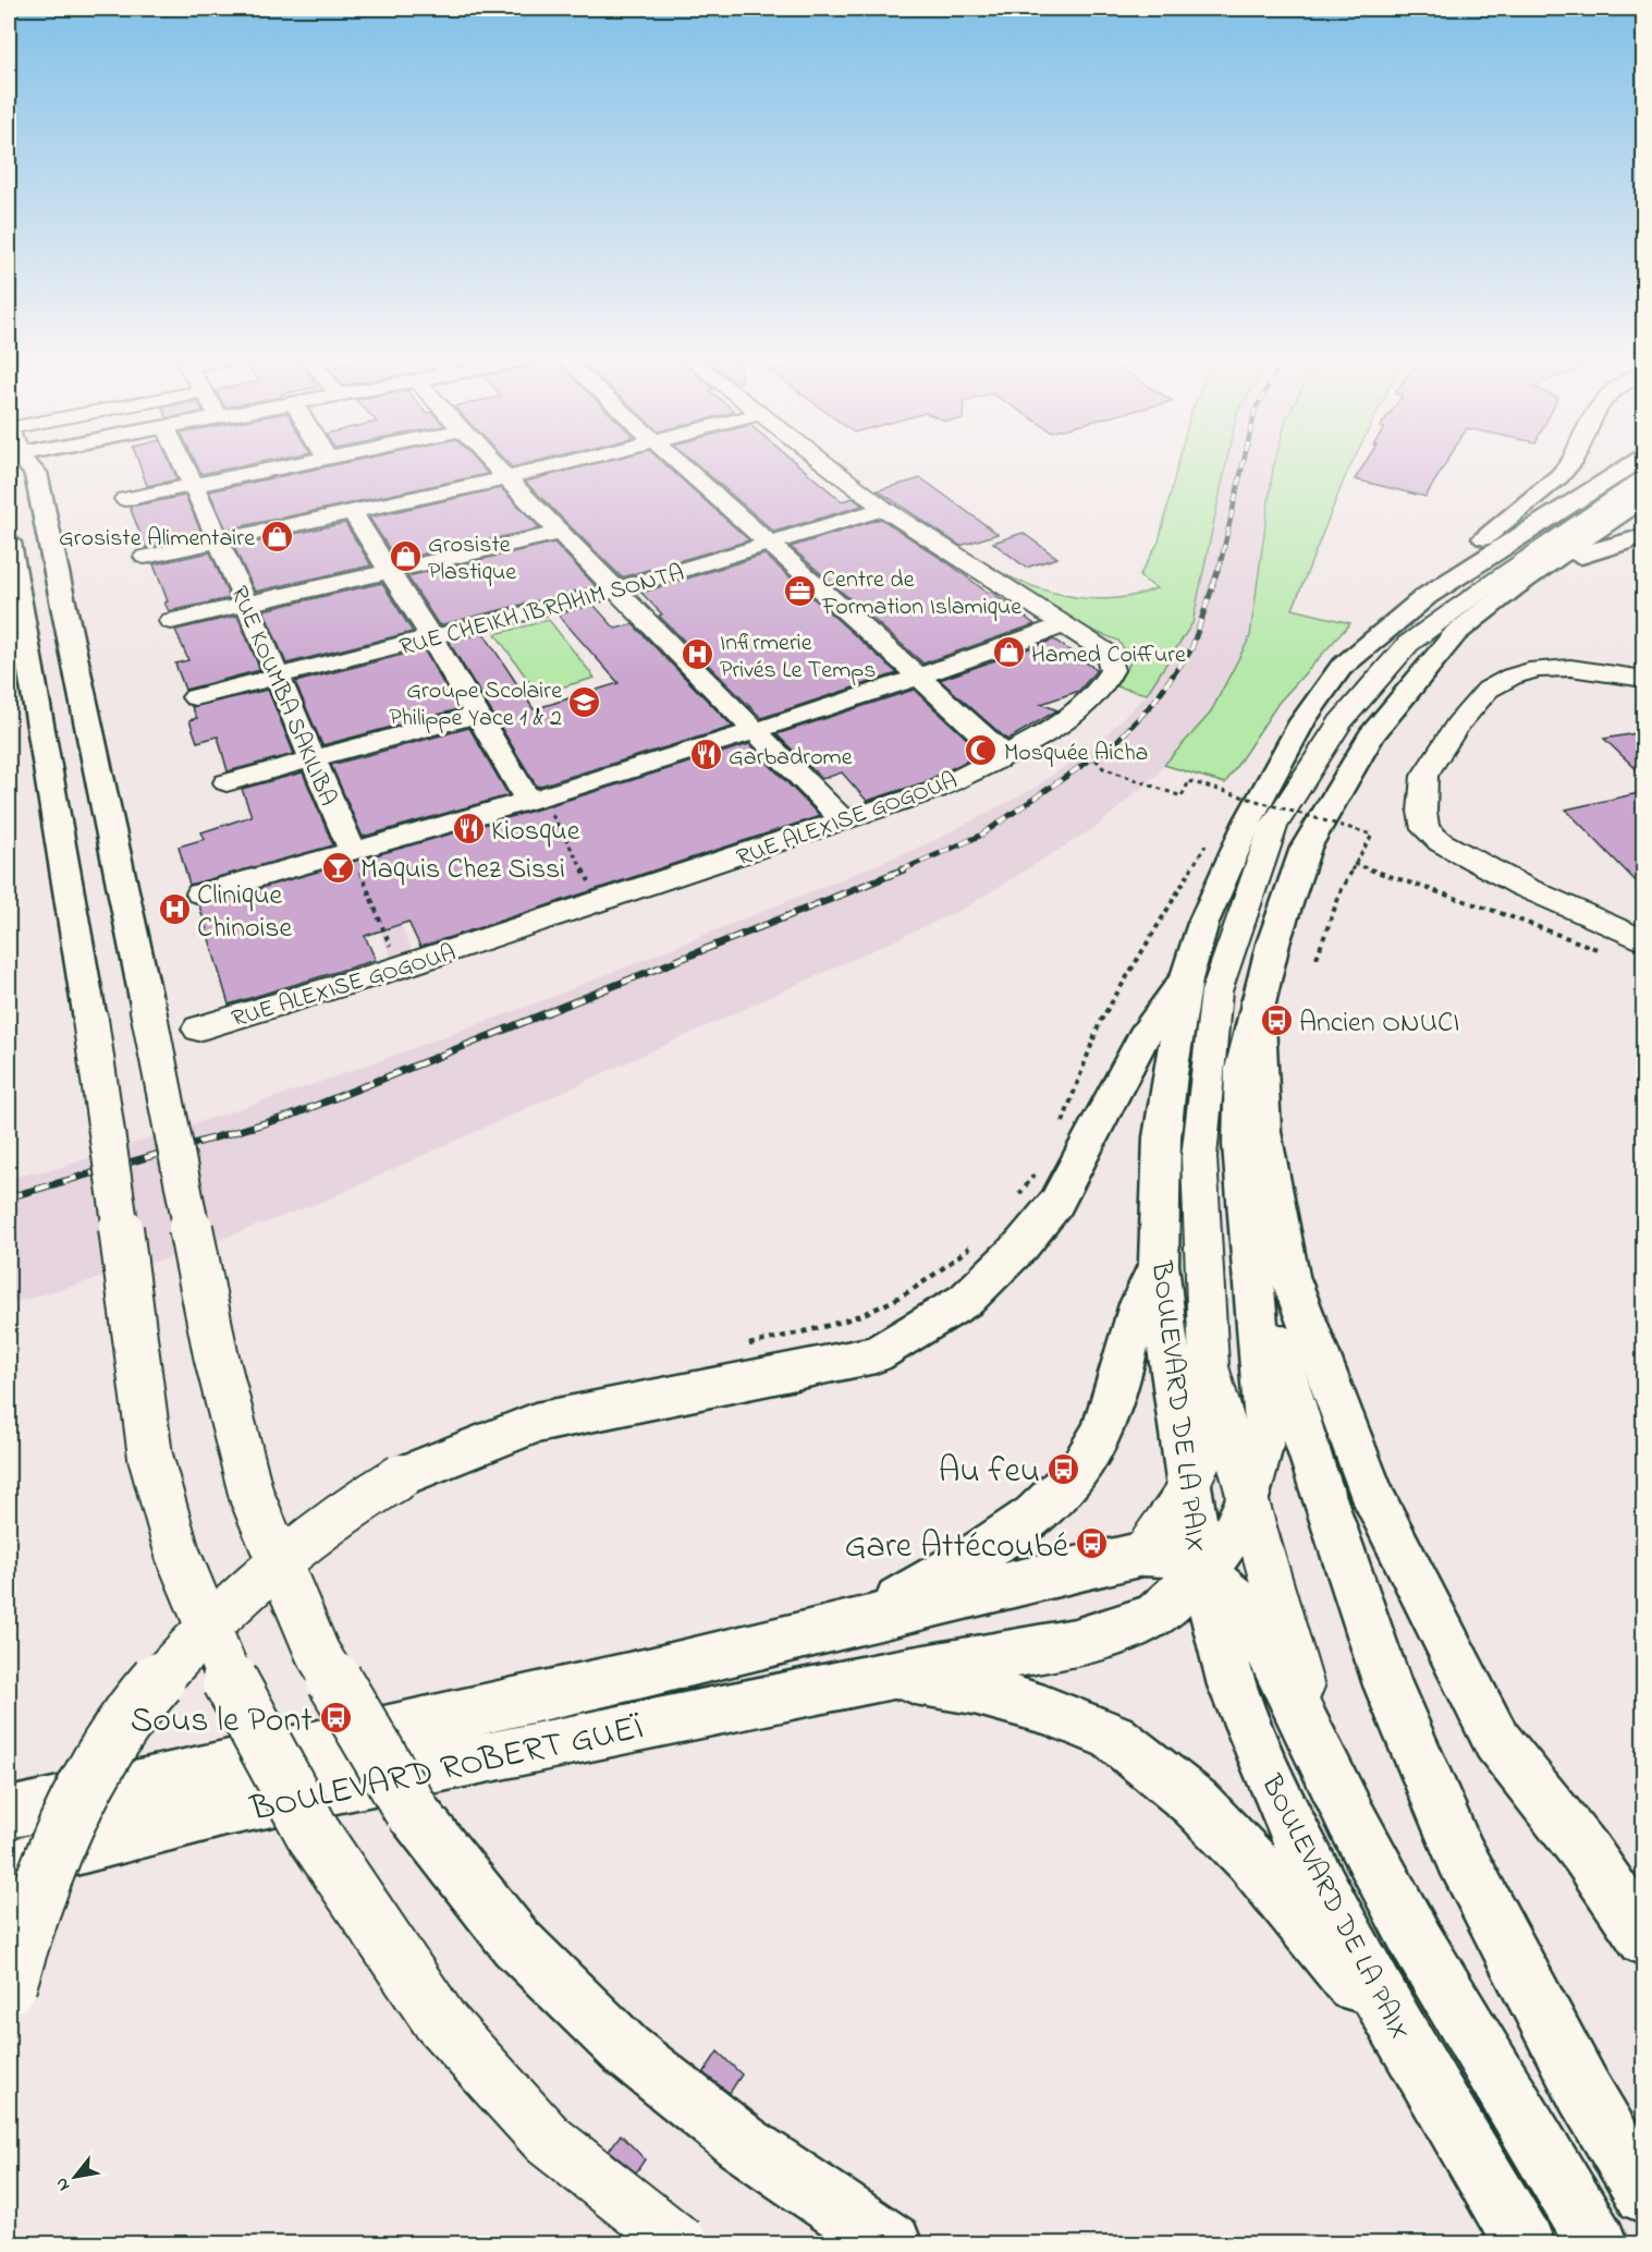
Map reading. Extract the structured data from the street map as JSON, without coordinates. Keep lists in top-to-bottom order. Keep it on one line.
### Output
{"streets":{"main road":["BOULEVARD DE LA PAIX","BOULEVARD ROBERT GUEÏ"],"street":["RUE CHEIKH IBRAHIM SONTA","RUE KOUMBA SAKILIBA","RUE ALEXISE GOGOUA"]},"crossings":[["RUE CHEIKH IBRAHIM SONTA","RUE KOUMBA SAKILIBA"],["RUE CHEIKH IBRAHIM SONTA","RUE ALEXISE GOGOUA"],["BOULEVARD DE LA PAIX","BOULEVARD ROBERT GUEÏ"]],"places":{"shop":["Grosiste Alimentaire","Grosiste Plastique","Hamed Coiffure"],"office":["Centre de Formation Islamique"],"hospital":["Infirmerie Privés Le Temps","Clinique Chinoise"],"school or university":["Groupe Scolaire Philippe Yace 1 & 2"],"mosque":["Mosquée Aicha"],"restaurant":["Garbadrome","Kiosque"],"bar":["Maquis Chez Sissi"],"bus stop":["Ancien ONUCI","Au feu","Gare Attécoubé","Sous le Pont"]},"north":"bottom left"}
